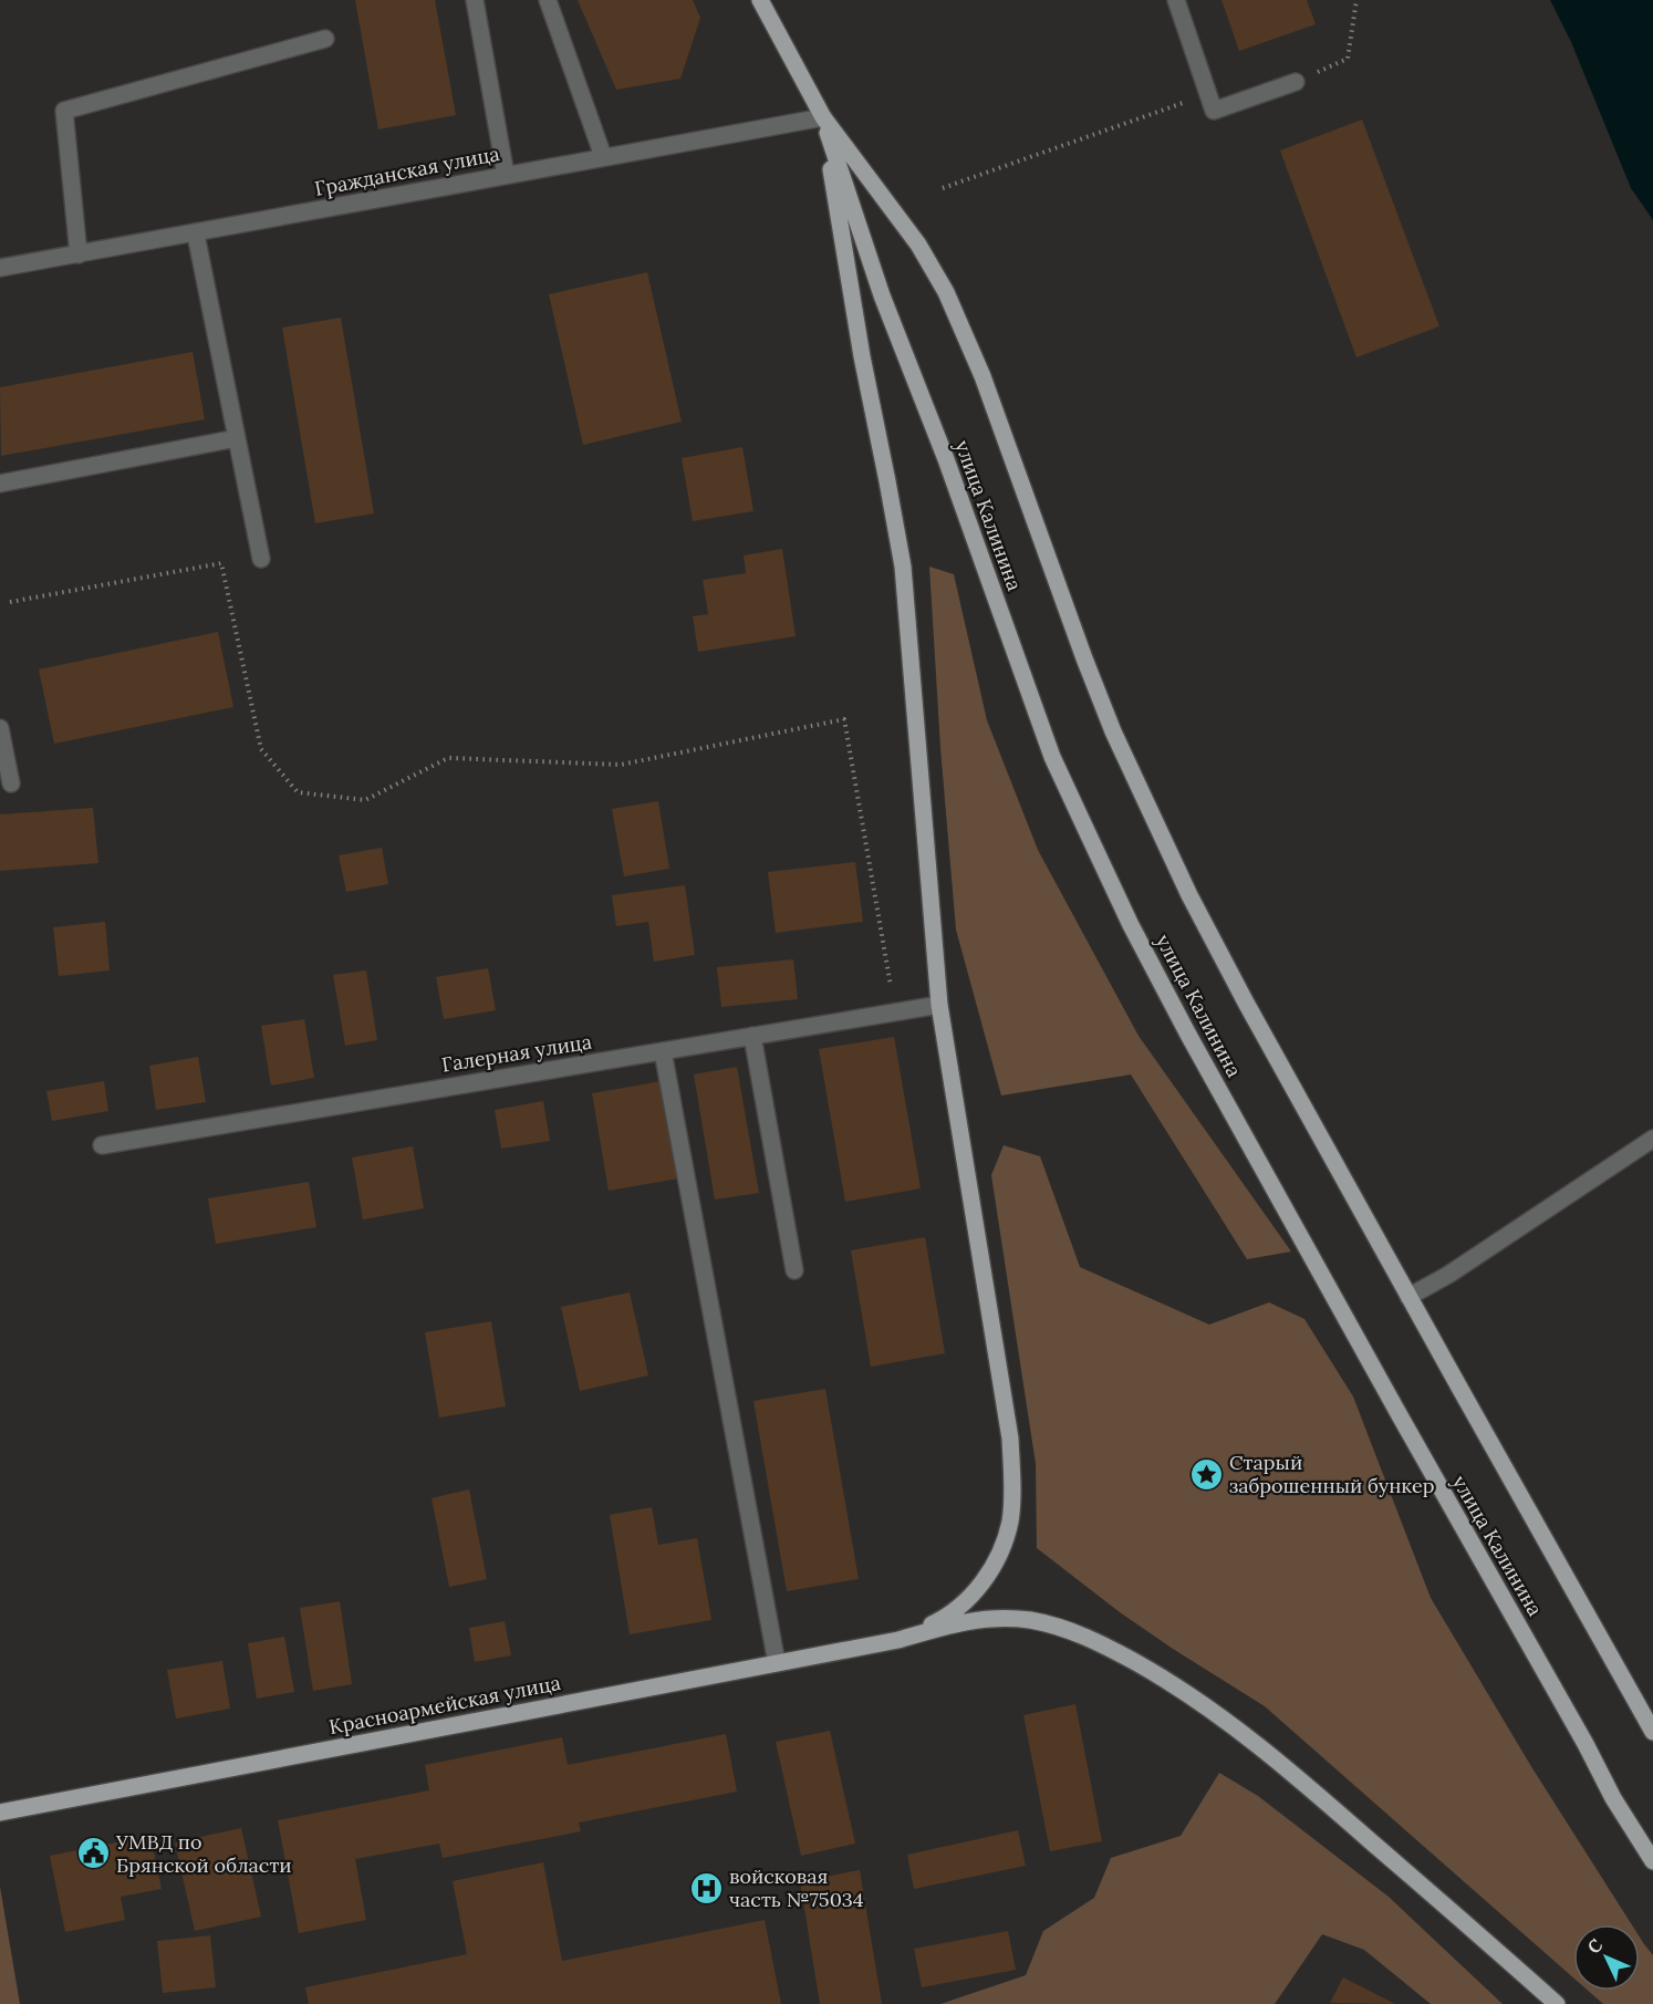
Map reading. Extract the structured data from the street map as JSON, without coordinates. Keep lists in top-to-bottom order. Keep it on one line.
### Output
{"streets":{"main road":["улица Калинина","Красноармейская улица"],"street":["Гражданская улица","Галерная улица"]},"crossings":[["Гражданская улица","улица Калинина"]],"places":{"place":["Старый заброшенный бункер"],"public building":["УМВД по Брянской области"],"hospital":["войсковая часть №75034"]},"north":"top left"}
